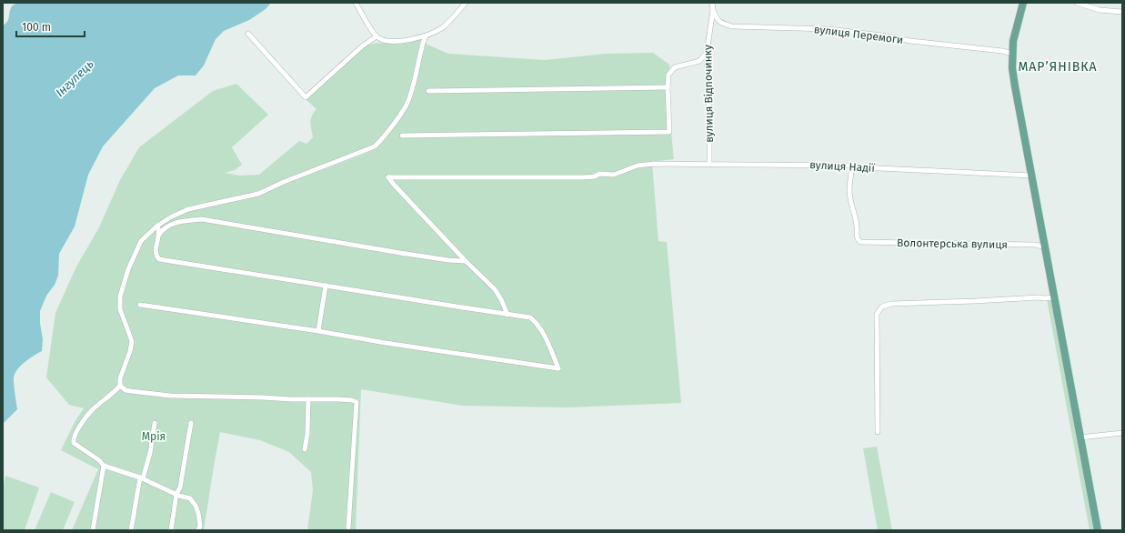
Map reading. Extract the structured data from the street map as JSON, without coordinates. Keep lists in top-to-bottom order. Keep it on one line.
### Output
{"streets":{"street":["вулиця Перемоги","вулиця Відпочинку","вулиця Надії","Волонтерська вулиця"]},"crossings":[["вулиця Перемоги","вулиця Відпочинку"],["вулиця Відпочинку","вулиця Надії"],["вулиця Надії","Волонтерська вулиця"]],"districts":["МАР’ЯНІВКА"],"water":["Інгулець"],"parks":["Мрія"],"scale_bar":"100 m"}
